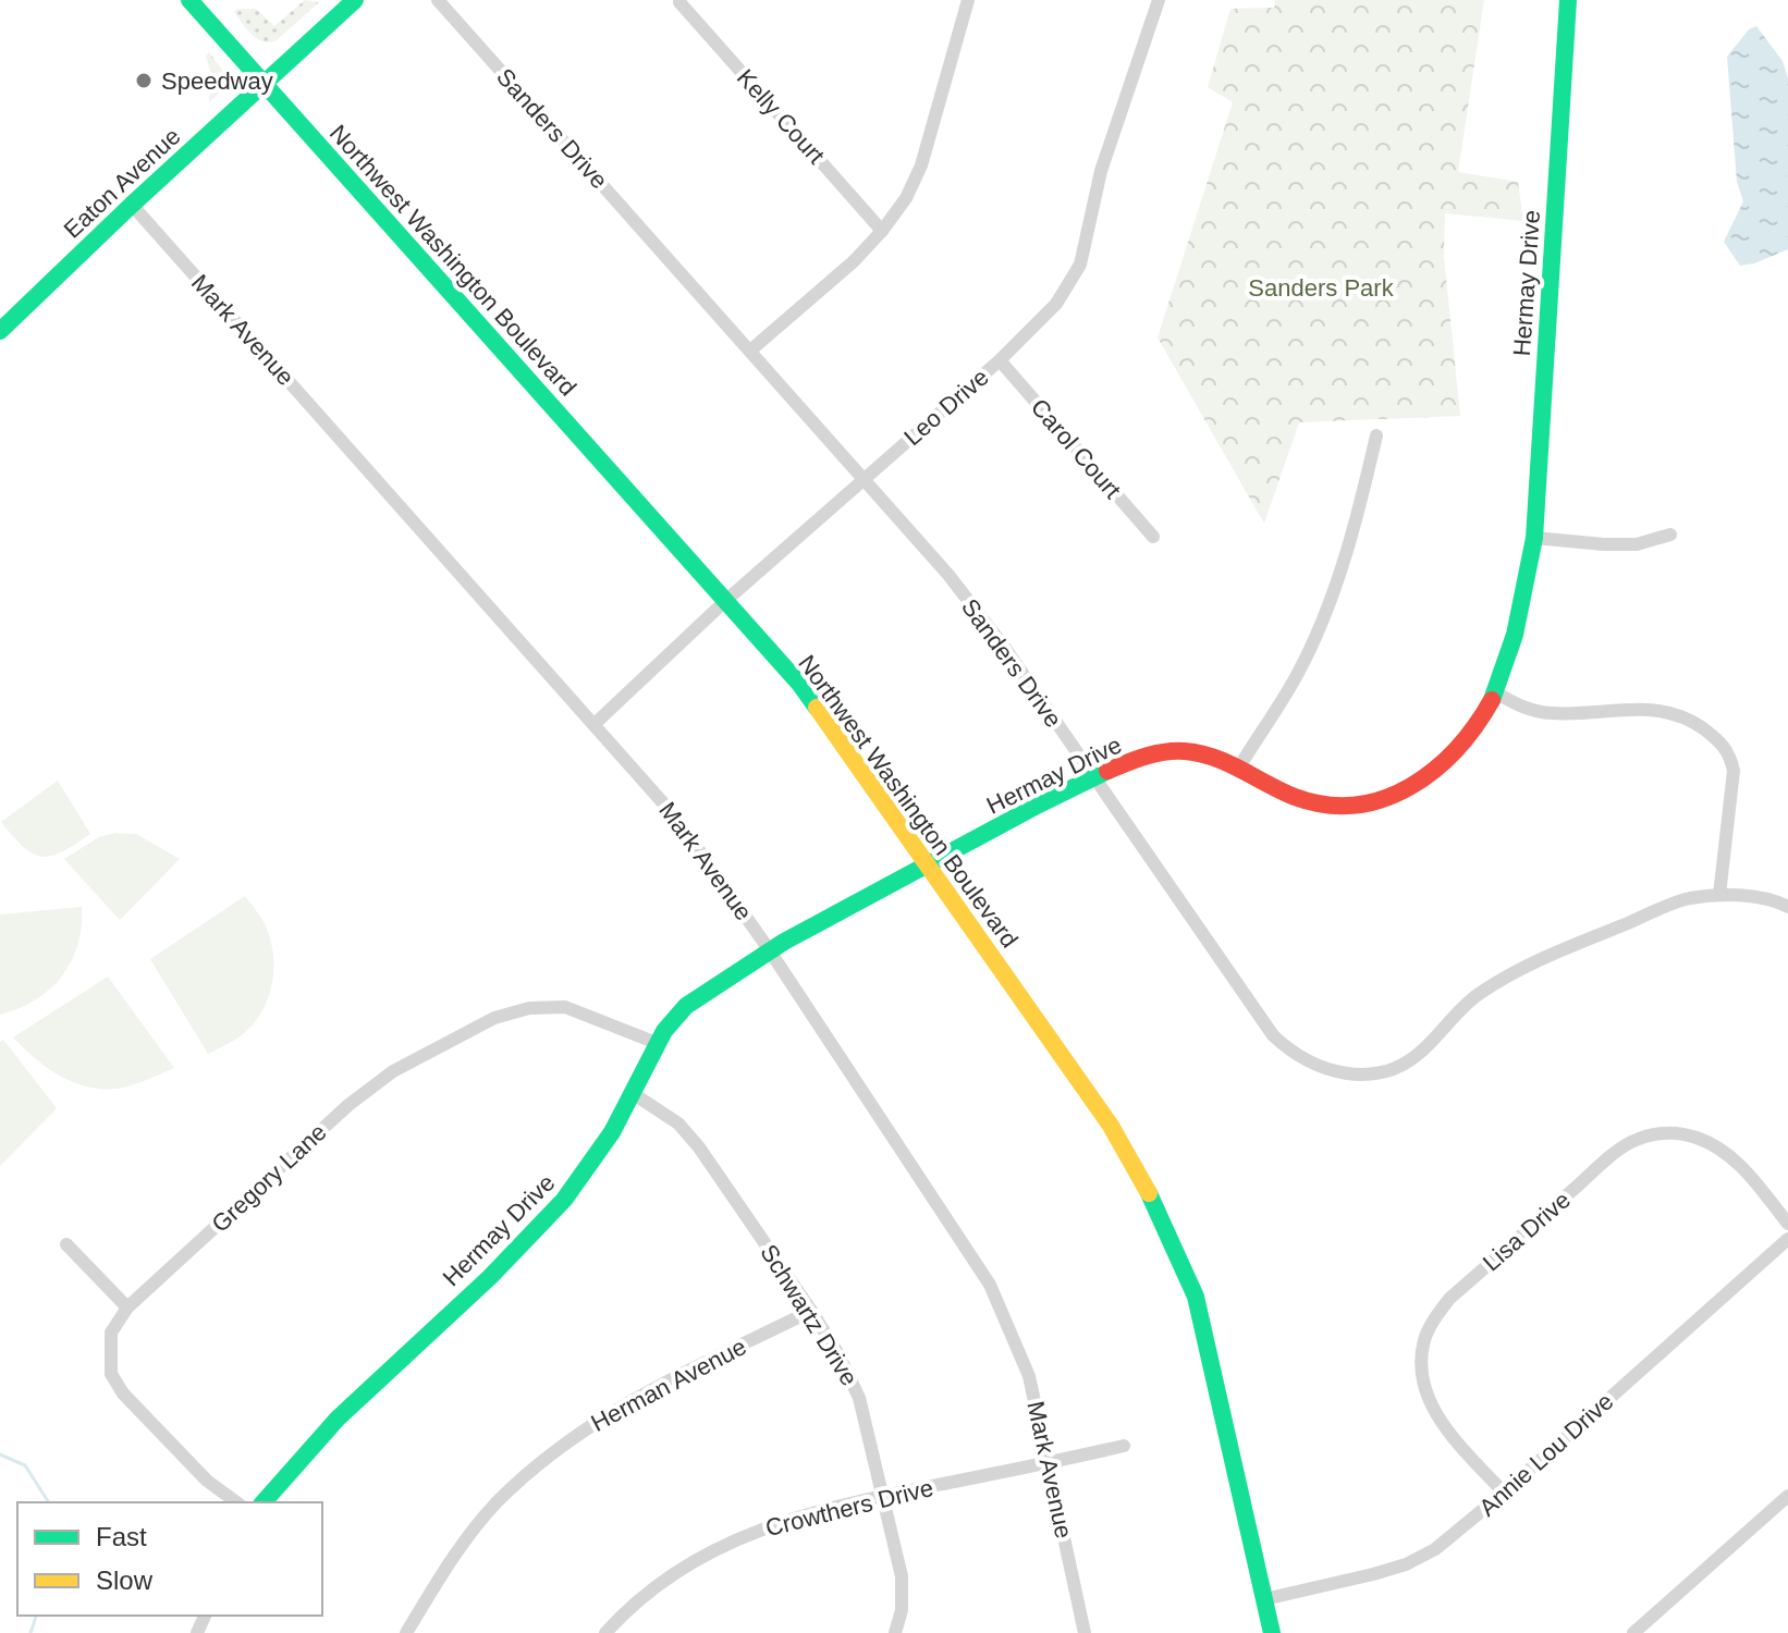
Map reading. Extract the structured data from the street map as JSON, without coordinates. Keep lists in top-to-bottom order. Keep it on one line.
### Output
{"streets":{"street":["Kelly Court","Sanders Drive","Eaton Avenue","Northwest Washington Boulevard","Hermay Drive","Mark Avenue","Leo Drive","Carol Court","Gregory Lane","Lisa Drive","Schwartz Drive","Herman Avenue","Annie Lou Drive","Crowthers Drive"]},"crossings":[["Sanders Drive","Hermay Drive"],["Sanders Drive","Leo Drive"],["Eaton Avenue","Northwest Washington Boulevard"],["Eaton Avenue","Mark Avenue"],["Northwest Washington Boulevard","Hermay Drive"],["Northwest Washington Boulevard","Leo Drive"],["Northwest Washington Boulevard","Annie Lou Drive"],["Hermay Drive","Mark Avenue"],["Hermay Drive","Gregory Lane"],["Hermay Drive","Schwartz Drive"],["Mark Avenue","Leo Drive"],["Mark Avenue","Crowthers Drive"],["Leo Drive","Carol Court"],["Lisa Drive","Annie Lou Drive"],["Schwartz Drive","Herman Avenue"],["Schwartz Drive","Crowthers Drive"]],"parks":["Sanders Park"],"places":["Speedway"],"legend":["Fast","Slow"]}
